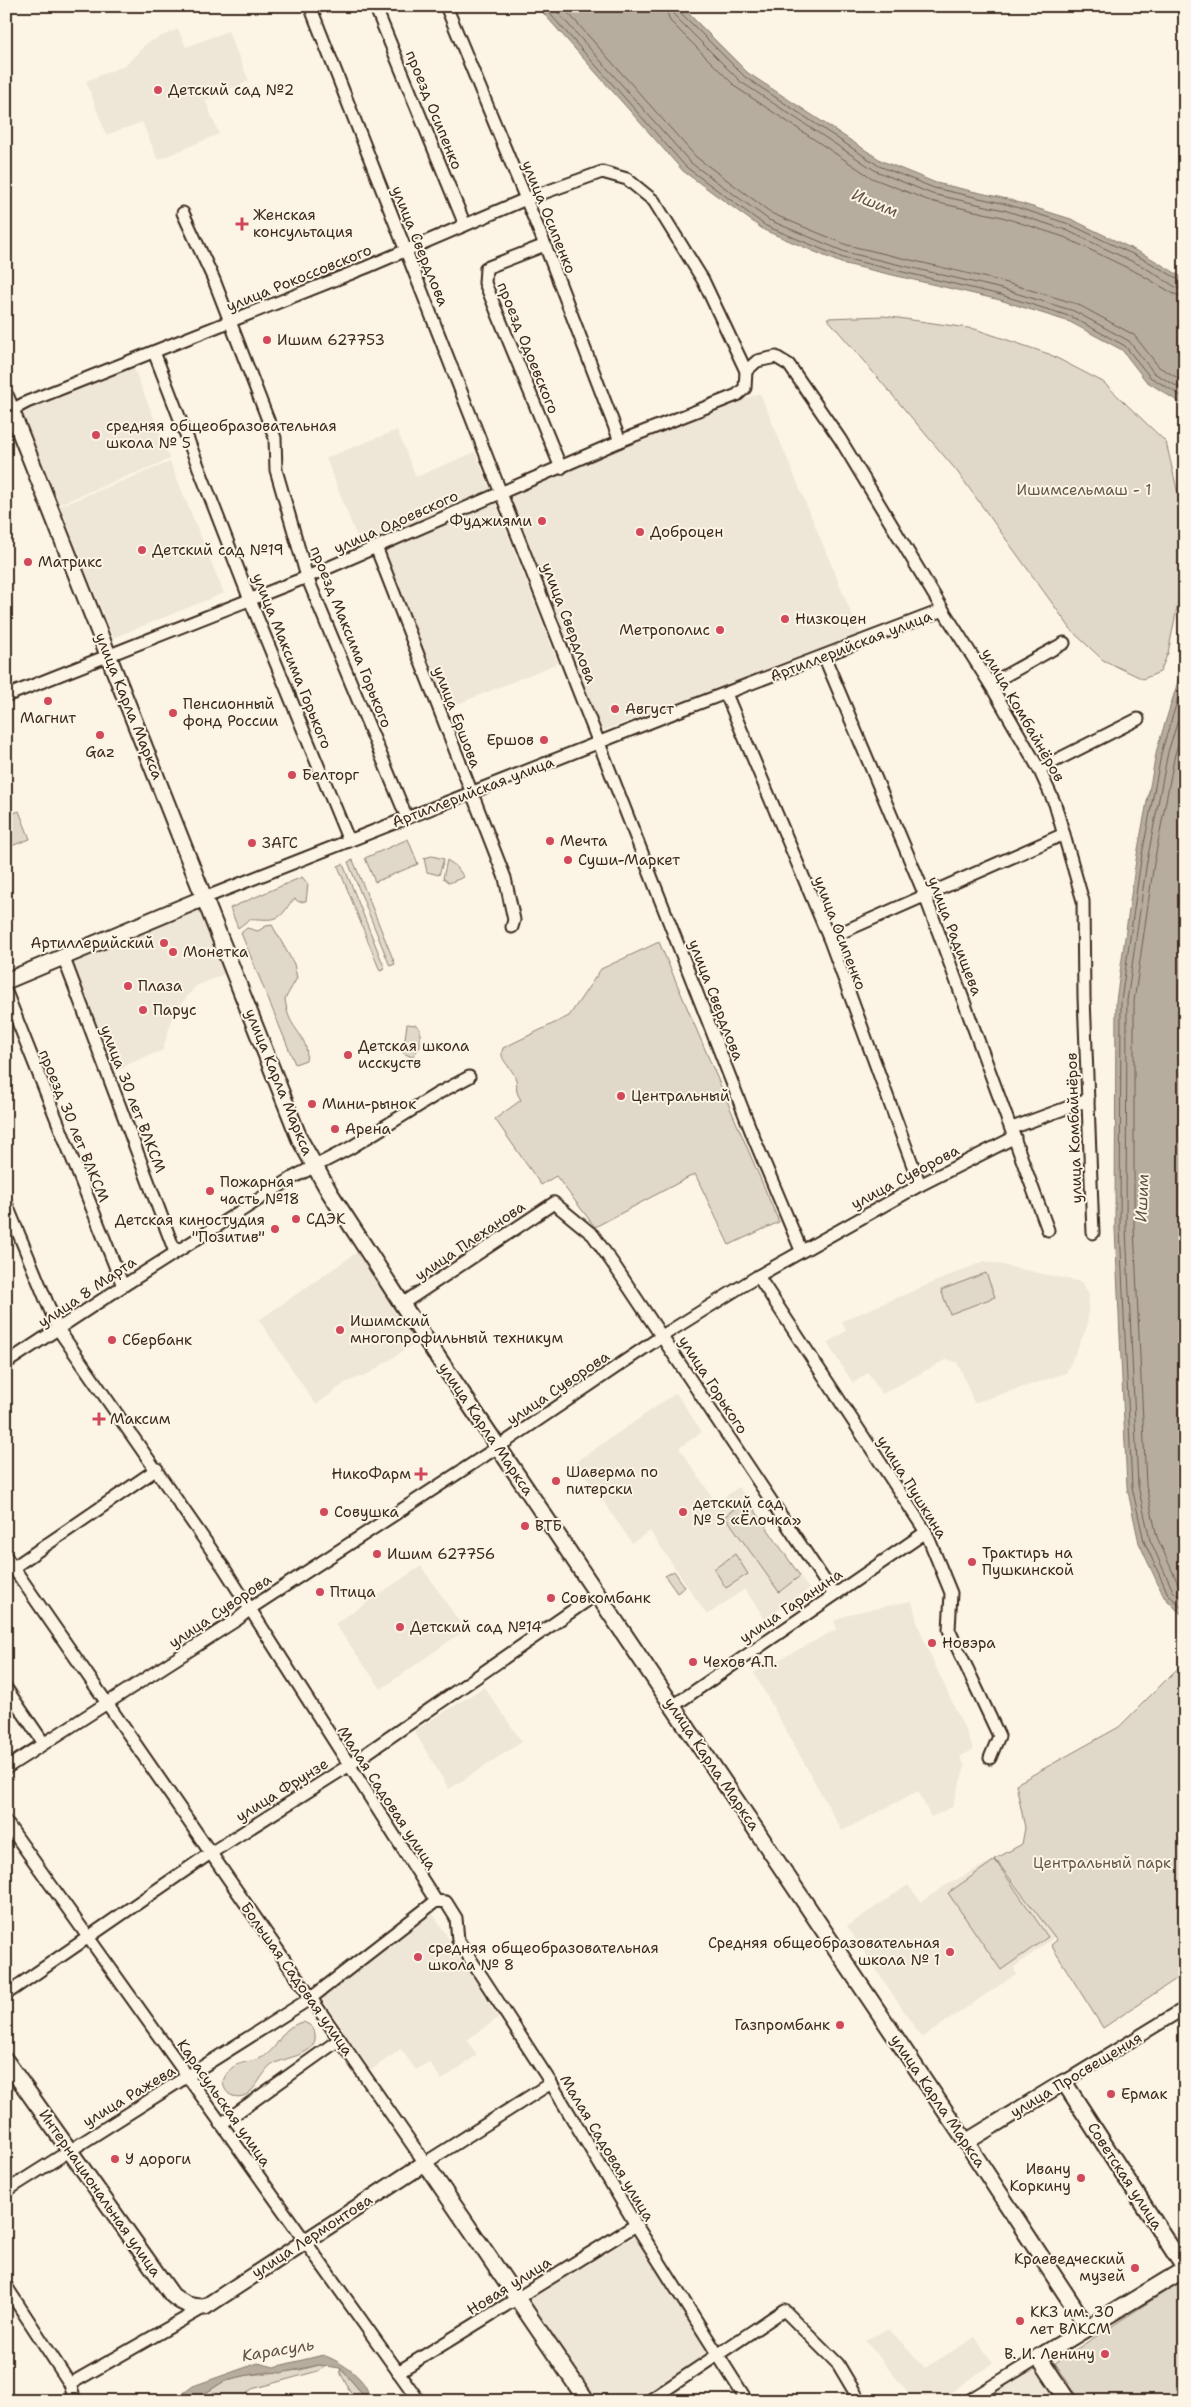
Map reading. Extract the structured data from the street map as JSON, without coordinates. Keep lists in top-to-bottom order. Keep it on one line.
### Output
{"streets":{"main road":["Артиллерийская улица","улица Карла Маркса","Большая Садовая улица","улица Просвещения","Советская улица","Интернациональная улица","улица Лермонтова"],"street":["проезд Осипенко","улица Осипенко","улица Свердлова","улица Рокоссовского","проезд Одоевского","улица Одоевского","проезд Максима Горького","улица Максима Горького","улица Комбайнёров","улица Ершова","улица Радищева","улица 30 лет ВЛКСМ","проезд 30 лет ВЛКСМ","улица Суворова","улица Плеханова","улица 8 Марта","улица Горького","улица Пушкина","улица Гаранина","улица Фрунзе","Малая Садовая улица","улица Ражева","Карасульская улица","Новая улица"]},"crossings":[["проезд Осипенко","улица Рокоссовского"],["улица Осипенко","улица Рокоссовского"],["улица Осипенко","проезд Одоевского"],["улица Осипенко","улица Одоевского"],["улица Осипенко","Артиллерийская улица"],["улица Осипенко","улица Суворова"],["улица Свердлова","улица Рокоссовского"],["улица Свердлова","улица Одоевского"],["улица Свердлова","Артиллерийская улица"],["улица Свердлова","улица Суворова"],["улица Рокоссовского","улица Одоевского"],["улица Рокоссовского","проезд Максима Горького"],["улица Рокоссовского","улица Максима Горького"],["улица Рокоссовского","улица Карла Маркса"],["улица Рокоссовского","улица Комбайнёров"],["проезд Одоевского","улица Одоевского"],["улица Одоевского","проезд Максима Горького"],["улица Одоевского","улица Максима Горького"],["улица Одоевского","улица Карла Маркса"],["улица Одоевского","улица Комбайнёров"],["улица Одоевского","улица Ершова"],["проезд Максима Горького","Артиллерийская улица"],["Артиллерийская улица","улица Максима Горького"],["Артиллерийская улица","улица Карла Маркса"],["Артиллерийская улица","улица Комбайнёров"],["Артиллерийская улица","улица Ершова"],["Артиллерийская улица","улица Радищева"],["Артиллерийская улица","улица 30 лет ВЛКСМ"],["улица Карла Маркса","улица Суворова"],["улица Карла Маркса","улица Плеханова"],["улица Карла Маркса","улица 8 Марта"],["улица Карла Маркса","улица Гаранина"],["улица Карла Маркса","улица Фрунзе"],["улица Карла Маркса","улица Просвещения"],["улица Комбайнёров","улица Суворова"],["улица Радищева","улица Суворова"],["улица 30 лет ВЛКСМ","улица 8 Марта"],["проезд 30 лет ВЛКСМ","улица 8 Марта"],["улица Суворова","улица Горького"],["улица Суворова","улица Пушкина"],["улица Суворова","Малая Садовая улица"],["улица Суворова","Большая Садовая улица"],["улица Плеханова","улица Горького"],["улица 8 Марта","Малая Садовая улица"],["улица Горького","улица Гаранина"],["улица Пушкина","улица Гаранина"],["улица Фрунзе","Малая Садовая улица"],["улица Фрунзе","Большая Садовая улица"],["улица Фрунзе","Карасульская улица"],["Малая Садовая улица","улица Ражева"],["Малая Садовая улица","улица Лермонтова"],["Малая Садовая улица","Новая улица"],["Большая Садовая улица","улица Ражева"],["Большая Садовая улица","улица Лермонтова"],["Большая Садовая улица","Новая улица"],["улица Просвещения","Советская улица"],["улица Ражева","Карасульская улица"],["улица Ражева","Интернациональная улица"],["Карасульская улица","улица Лермонтова"],["Карасульская улица","Новая улица"],["Интернациональная улица","улица Лермонтова"]],"water":["Ишим","Карасуль"],"parks":["Ишимсельмаш - 1","Центральный парк"],"places":{"other":["Детский сад №2","Ишим 627753","средняя общеобразовательная школа № 5","Фуджиями","Доброцен","Детский сад №19","Матрикс","Низкоцен","Метрополис","Магнит","Август","Пенсионный фонд России","Gaz","Ершов","Белторг","Мечта","ЗАГС","Суши-Маркет","Артиллерийский","Монетка","Плаза","Парус","Детская школа исскуств","Центральный","Мини-рынок","Арена","Пожарная часть №18","СДЭК","Детская киностудия \"Позитив\"","Ишимский многопрофильный техникум","Сбербанк","Шаверма по питерски","Совушка","детский сад № 5 «Ёлочка»","ВТБ","Ишим 627756","Трактиръ на Пушкинской","Птица","Совкомбанк","Детский сад №14","Новэра","Чехов А.П.","Средняя общеобразовательная школа № 1","средняя общеобразовательная школа № 8","Газпромбанк","Ермак","У дороги","Ивану Коркину","Краеведческий музей","ККЗ им. 30 лет ВЛКСМ","В. И. Ленину"],"health":["Женская консультация","Максим","НикоФарм"]}}
